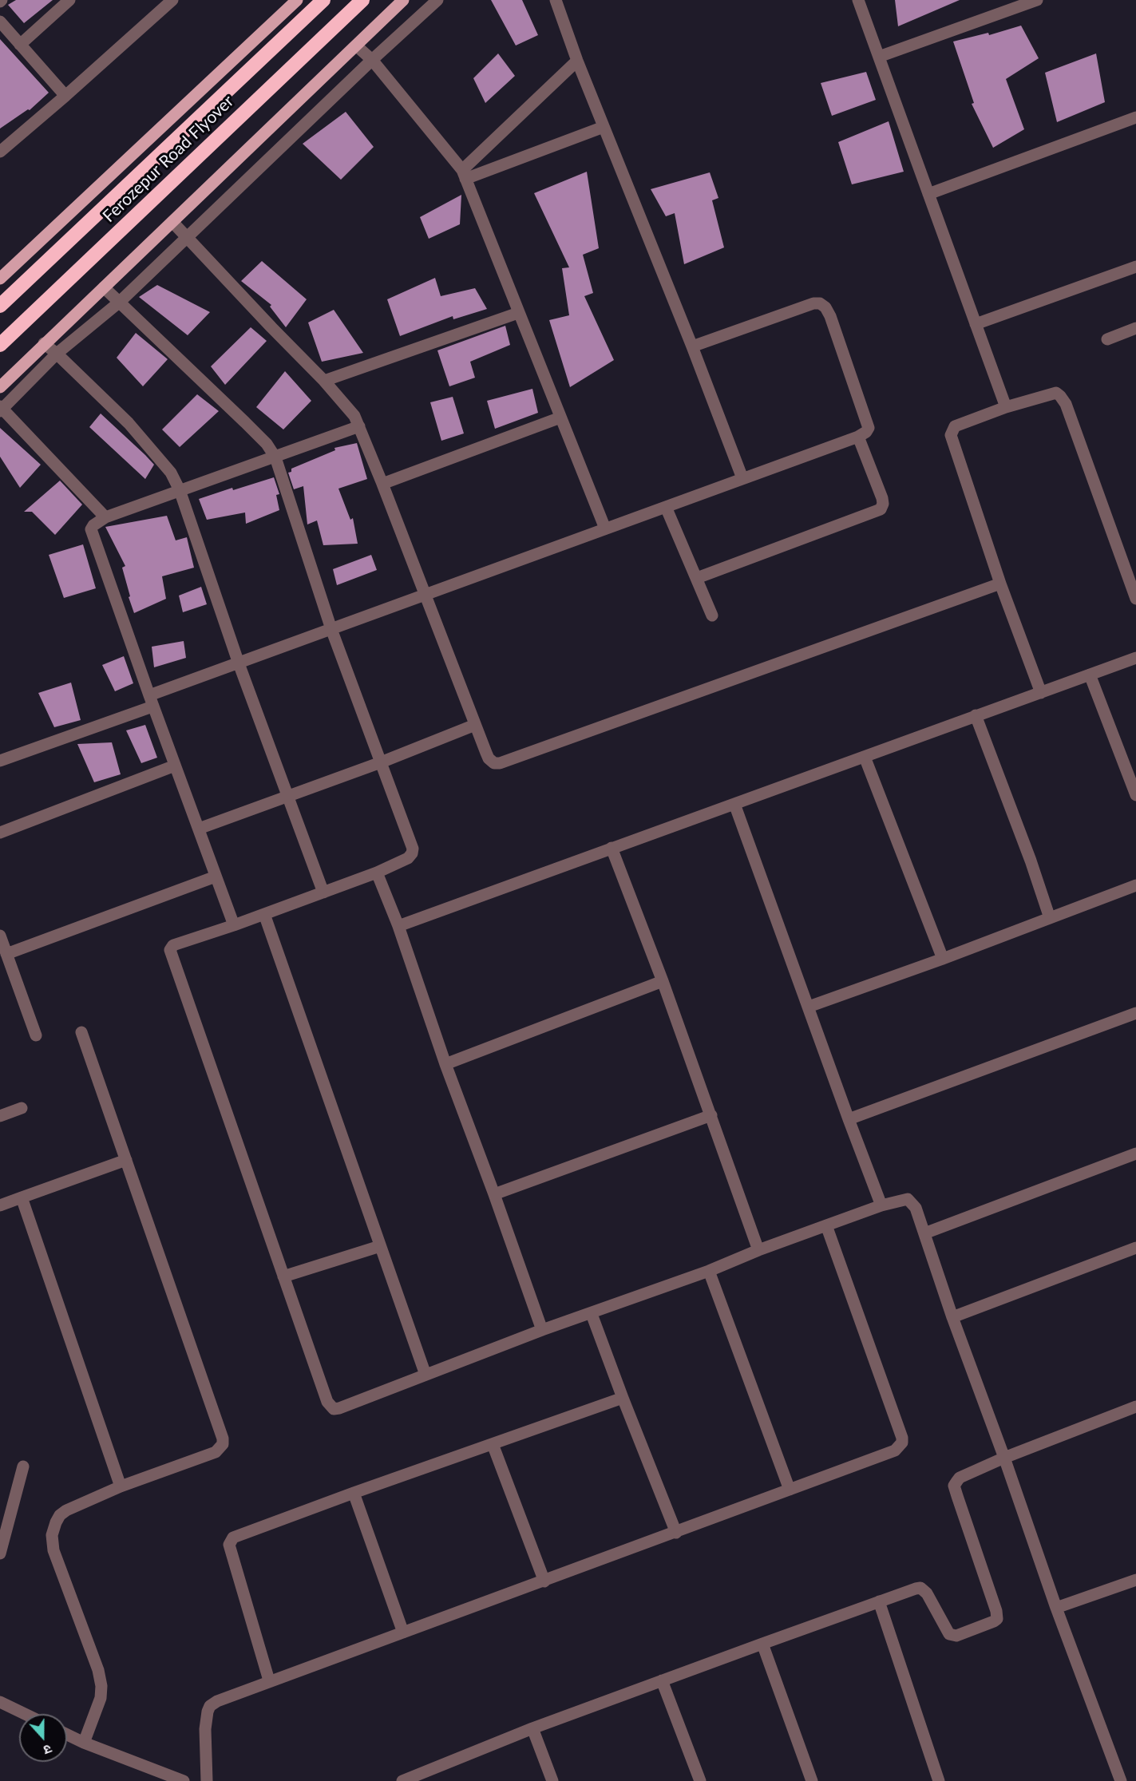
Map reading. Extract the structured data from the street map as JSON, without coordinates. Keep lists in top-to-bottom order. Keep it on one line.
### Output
{"streets":{"highway":["Ferozepur Road Flyover"]},"north":"bottom"}
